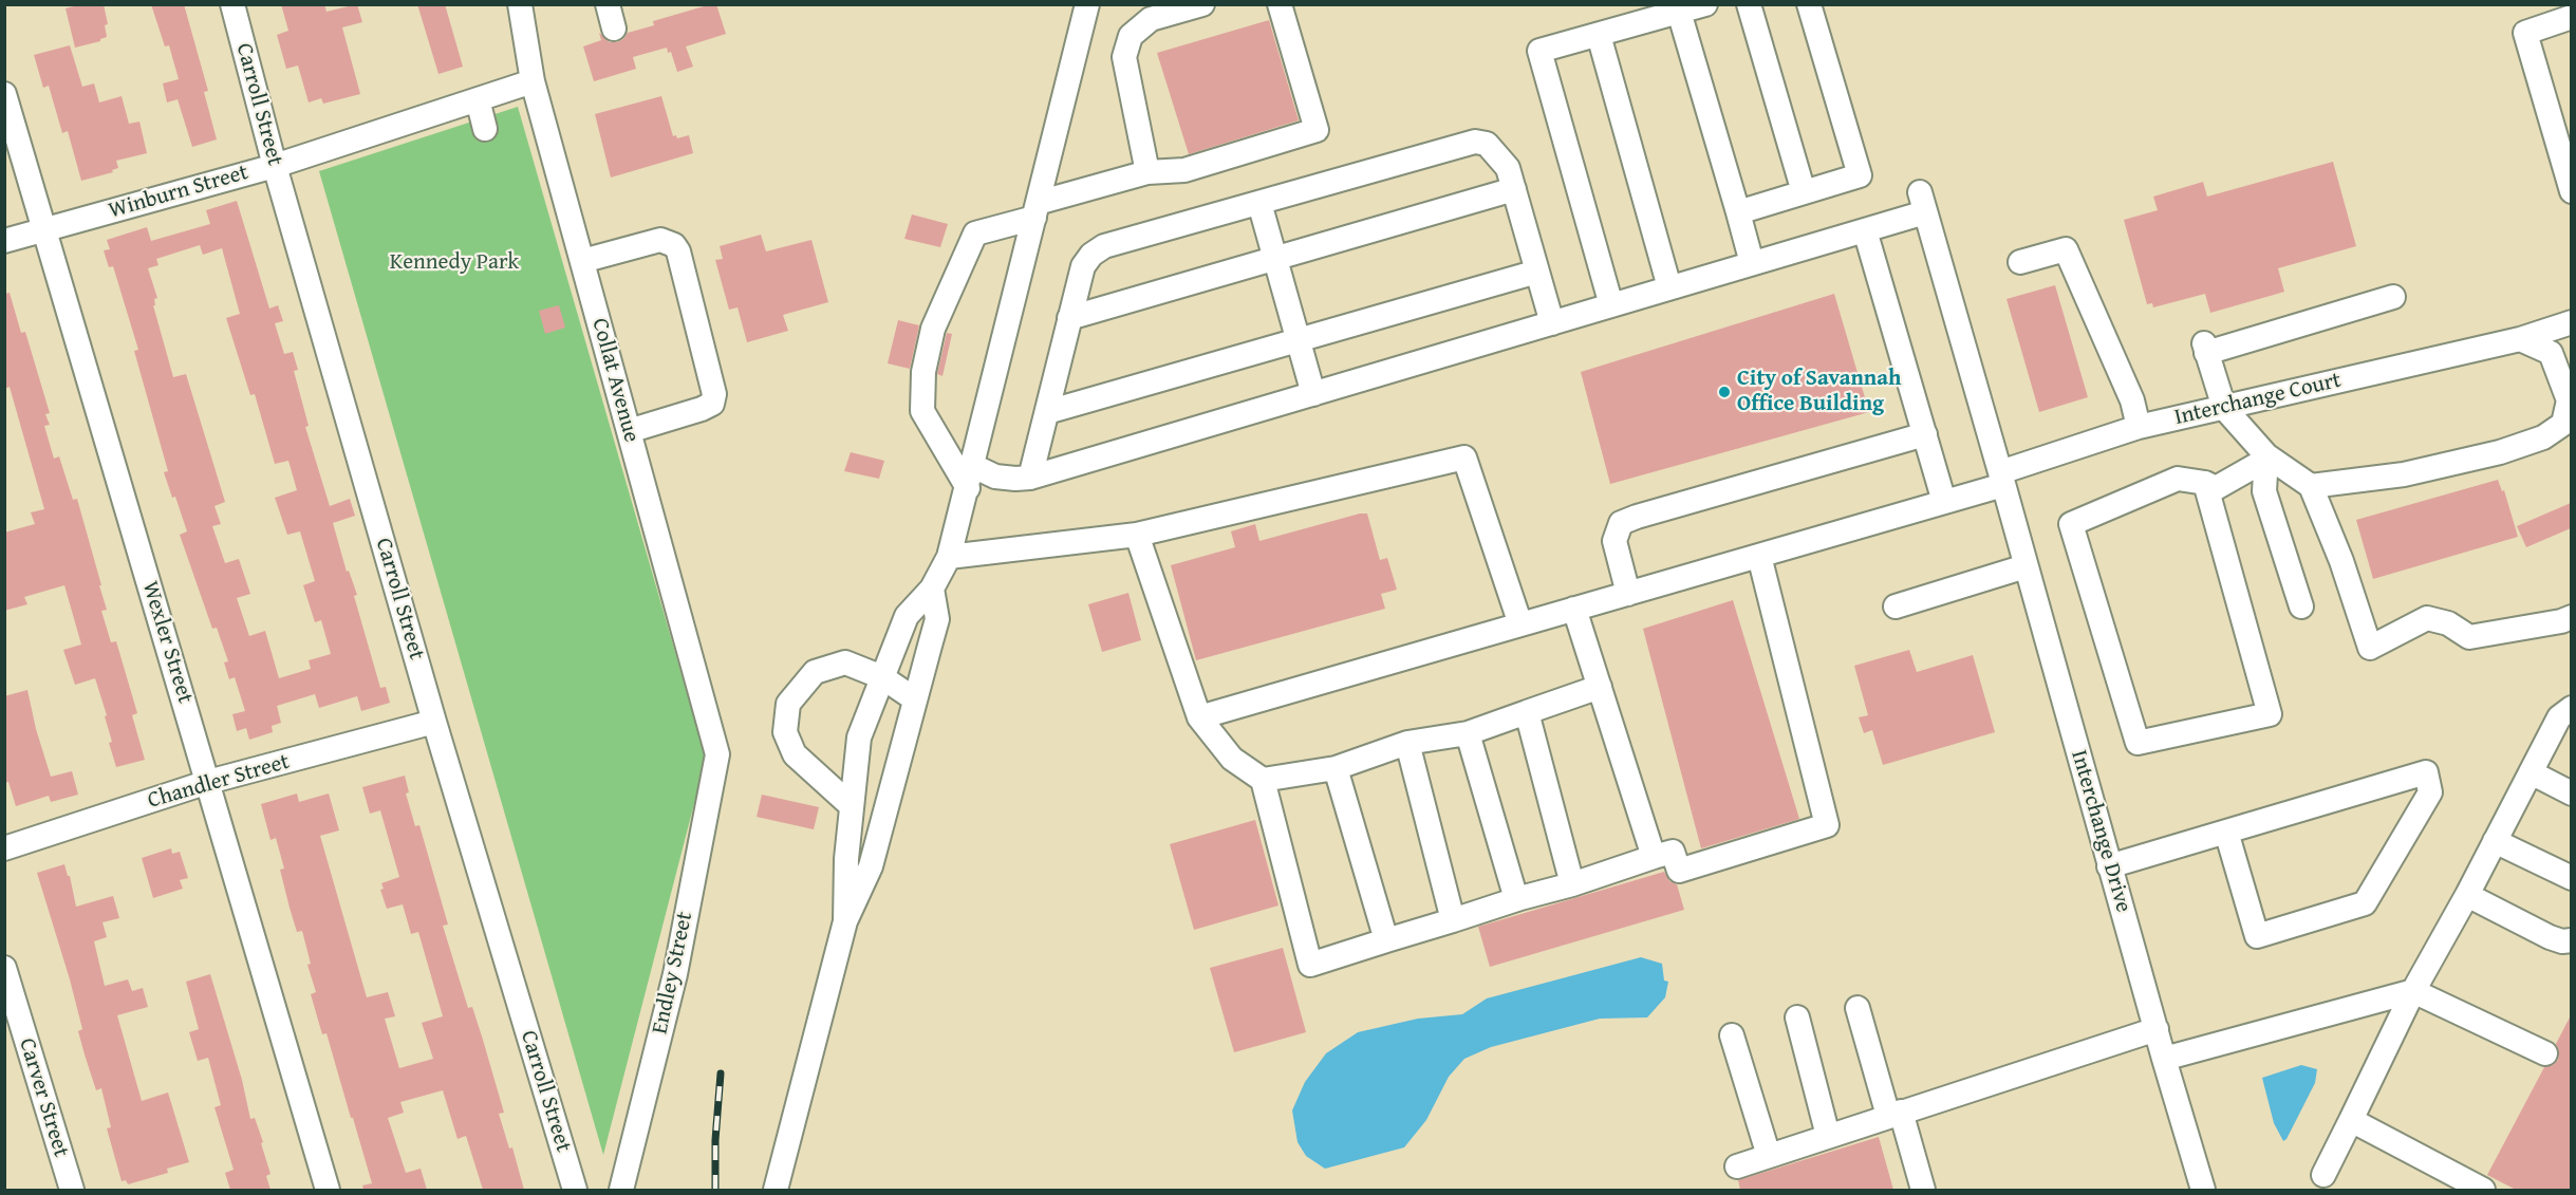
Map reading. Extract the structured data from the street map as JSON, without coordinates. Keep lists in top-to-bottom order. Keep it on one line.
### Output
{"streets":{"street":["Carroll Street","Winburn Street","Collat Avenue","Interchange Court","Wexler Street","Chandler Street","Interchange Drive","Endley Street","Carver Street"]},"crossings":[["Carroll Street","Winburn Street"],["Carroll Street","Chandler Street"],["Winburn Street","Collat Avenue"],["Winburn Street","Wexler Street"],["Collat Avenue","Endley Street"],["Interchange Court","Interchange Drive"],["Wexler Street","Chandler Street"]],"parks":["Kennedy Park"],"places":["City of Savannah Office Building"]}
